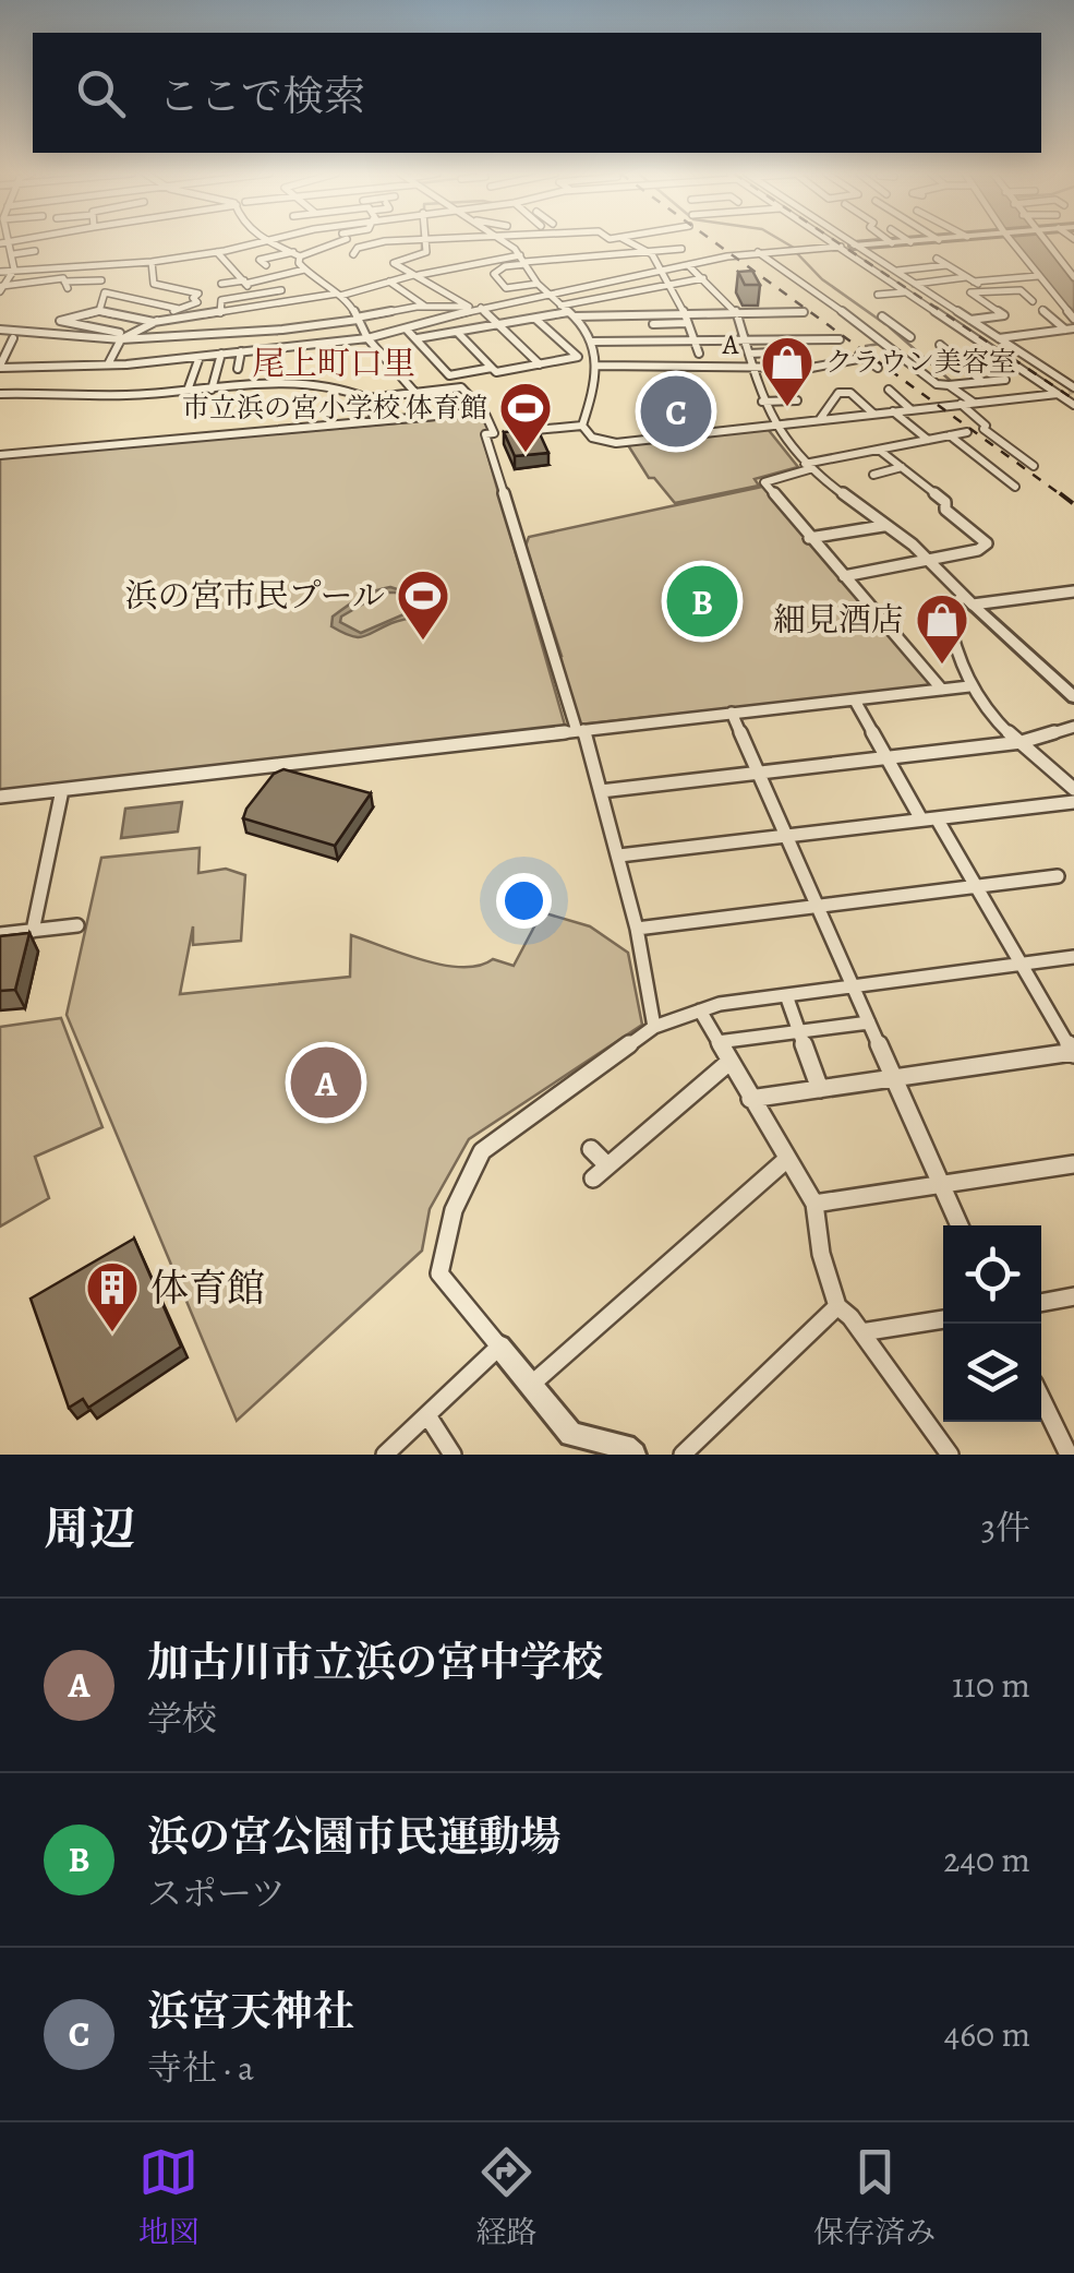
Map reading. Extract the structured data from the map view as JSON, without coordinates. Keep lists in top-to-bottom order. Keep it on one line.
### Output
{"streets":{"street":["A"]},"districts":["尾上町口里"],"places":{"shop":["クラウン美容室","細見酒店"],"sports":["市立浜の宮小学校 体育館","浜の宮市民プール"],"building":["体育館"]},"page":{"search":"ここで検索","pins":["C","B","A"],"heading":["周辺","3件"],"list":[{"mark":"A","name":"加古川市立浜の宮中学校","note":"学校","value":"110 m"},{"mark":"B","name":"浜の宮公園市民運動場","note":"スポーツ","value":"240 m"},{"mark":"C","name":"浜宮天神社","note":"寺社 · a","value":"460 m"}],"nav":["地図","経路","保存済み"]}}
